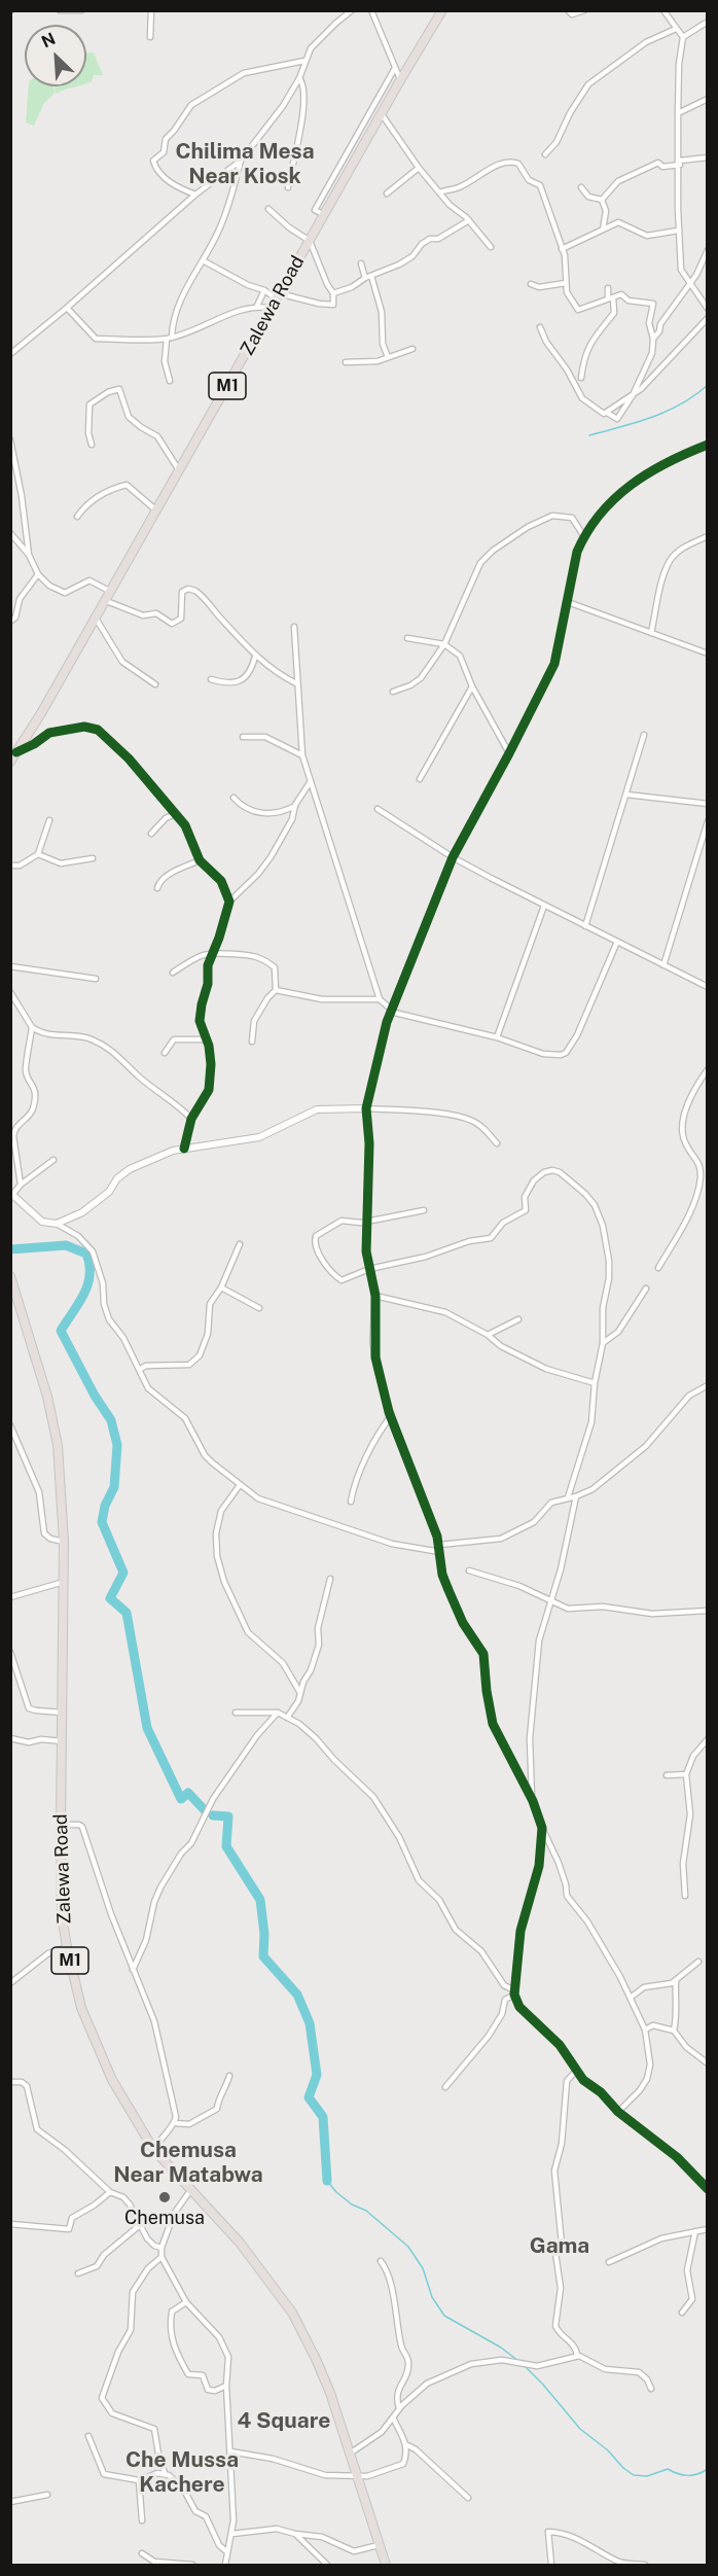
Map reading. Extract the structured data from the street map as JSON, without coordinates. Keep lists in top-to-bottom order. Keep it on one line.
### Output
{"streets":{"highway":["Zalewa Road","M1"]},"districts":["Chilima Mesa Near Kiosk","Chemusa Near Matabwa","Gama","4 Square","Che Mussa Kachere"],"places":["Chemusa"],"north":"top left"}
